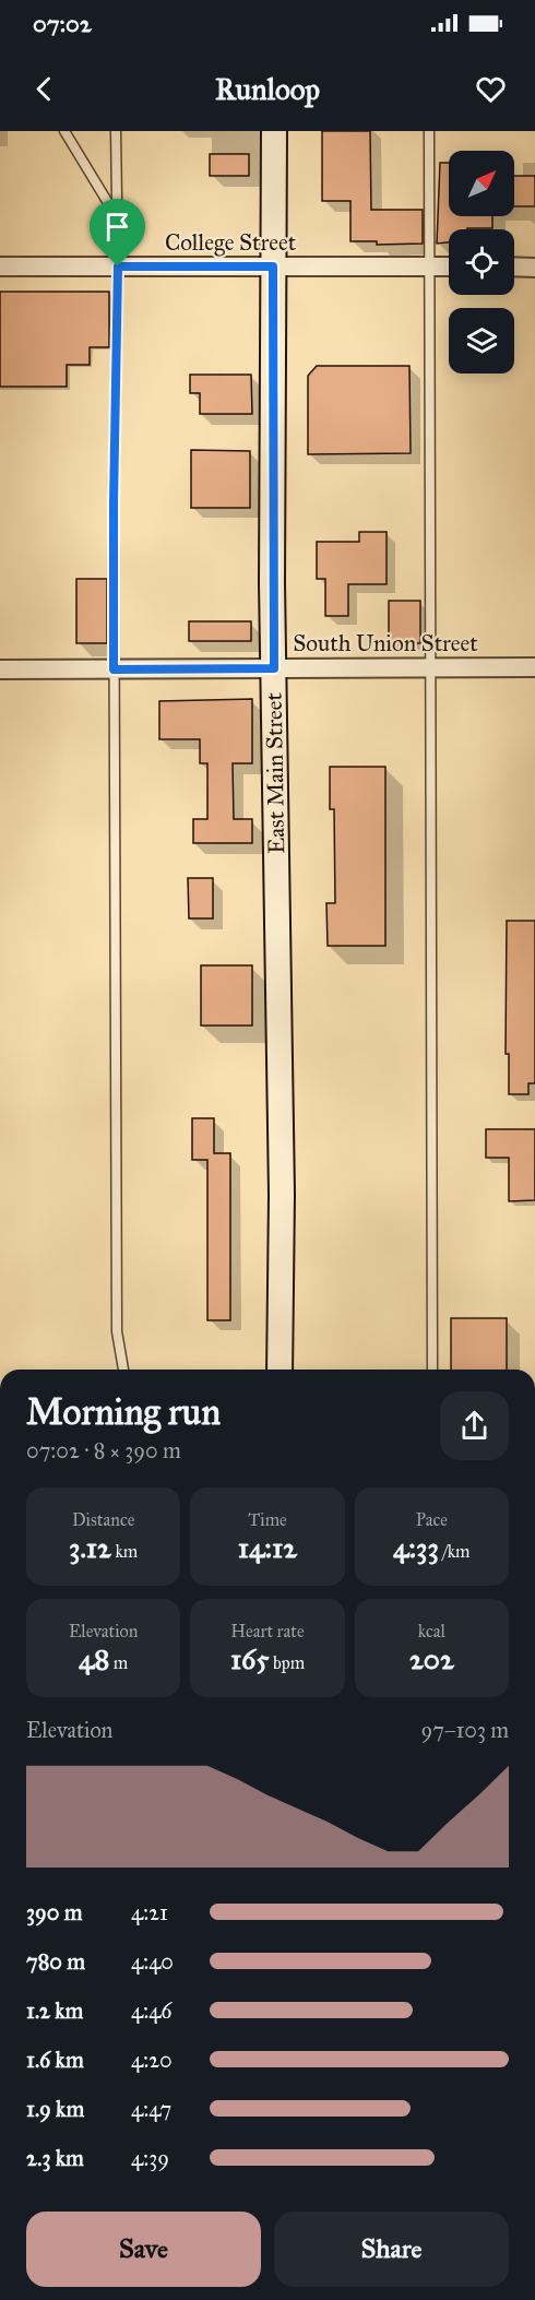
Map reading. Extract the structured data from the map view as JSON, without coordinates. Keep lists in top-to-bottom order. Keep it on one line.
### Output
{"streets":{"main road":["East Main Street"],"street":["College Street","South Union Street"]},"crossings":[["College Street","East Main Street"],["South Union Street","East Main Street"]],"north":"top right","page":{"status":"07:02","header":"Runloop","heading":["Morning run","07:02 · 8 × 390 m"],"stats":[["Distance","3.12 km"],["Time","14:12"],["Pace","4:33 /km"],["Elevation","48 m"],["Heart rate","165 bpm"],["kcal","202"]],"chart":["Elevation","97–103 m"],"list":[{"name":"390 m","note":"4:21"},{"name":"780 m","note":"4:40"},{"name":"1.2 km","note":"4:46"},{"name":"1.6 km","note":"4:20"},{"name":"1.9 km","note":"4:47"},{"name":"2.3 km","note":"4:39"}],"buttons":["Save","Share"]}}
